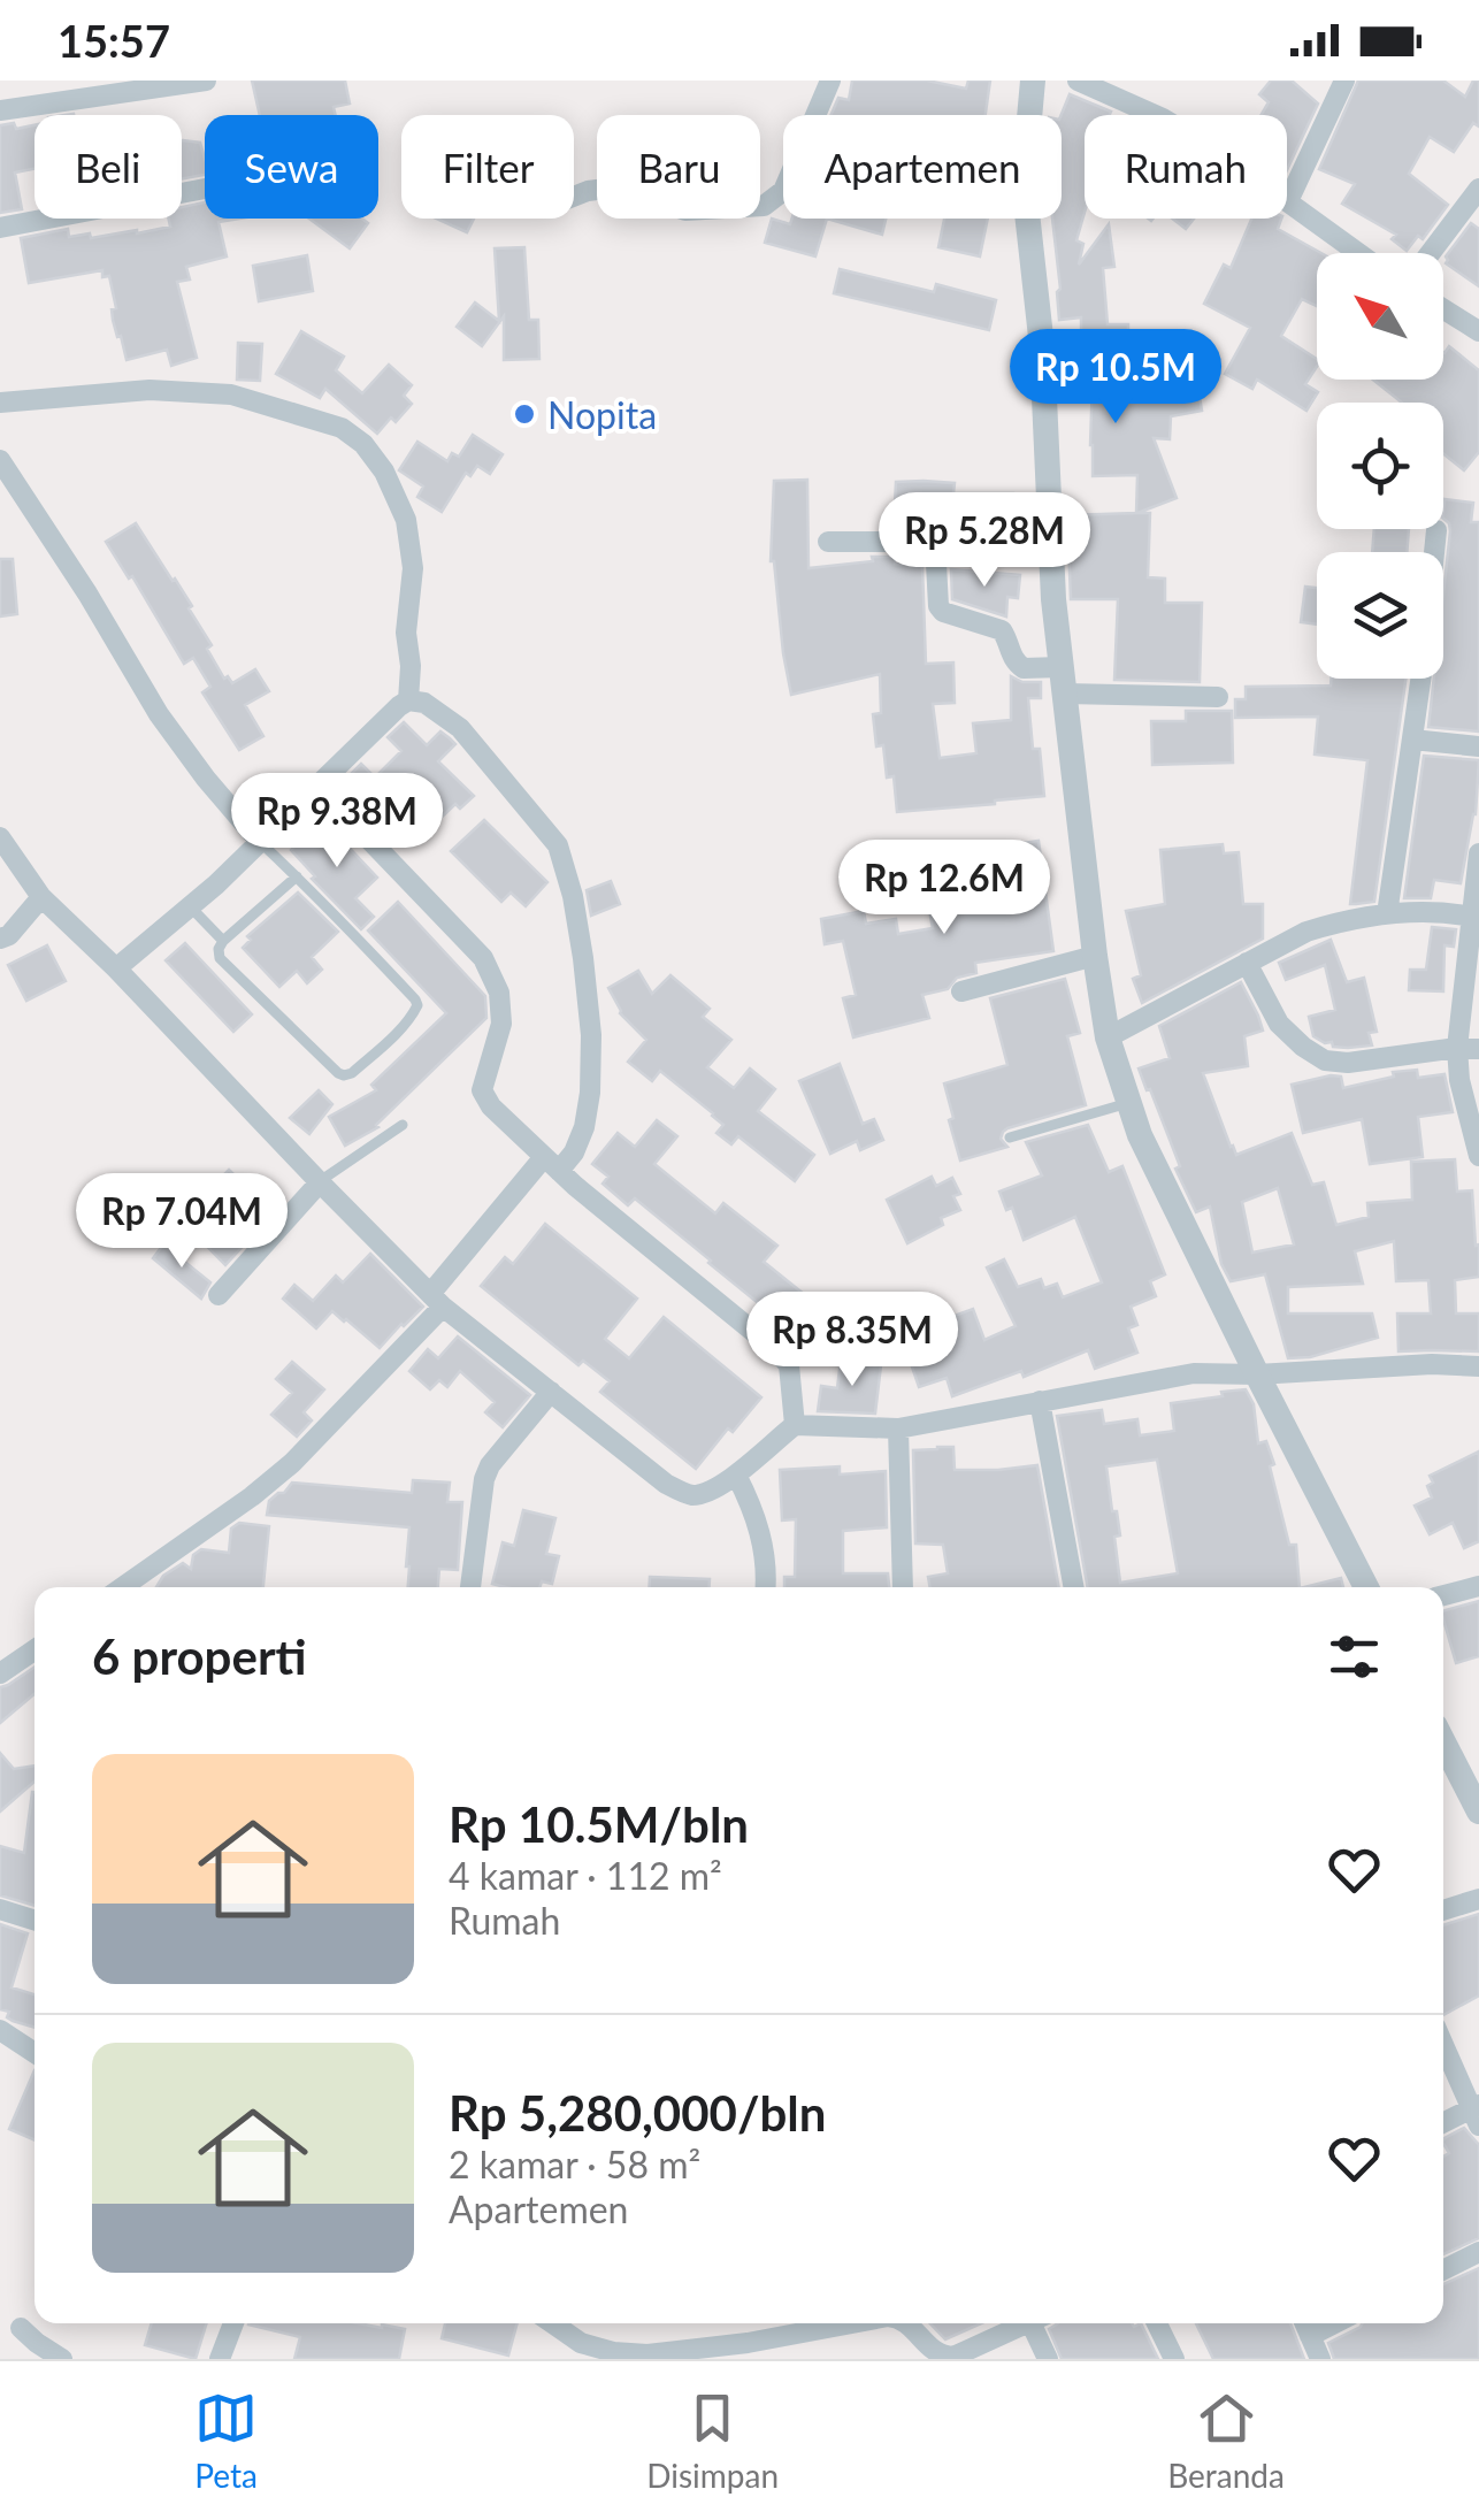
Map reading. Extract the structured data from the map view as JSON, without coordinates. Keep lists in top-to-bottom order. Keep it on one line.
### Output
{"places":["Nopita"],"north":"top left","page":{"status":"15:57","chip":["Beli","Sewa","Filter","Baru","Apartemen","Rumah"],"price":["Rp 10.5M","Rp 5.28M","Rp 9.38M","Rp 12.6M","Rp 7.04M","Rp 8.35M"],"heading":"6 properti","list":[{"name":"Rp 10.5M/bln","note":"4 kamar · 112 m² · Rumah"},{"name":"Rp 5,280,000/bln","note":"2 kamar · 58 m² · Apartemen"}],"tabs":["Peta","Disimpan","Beranda"]}}
